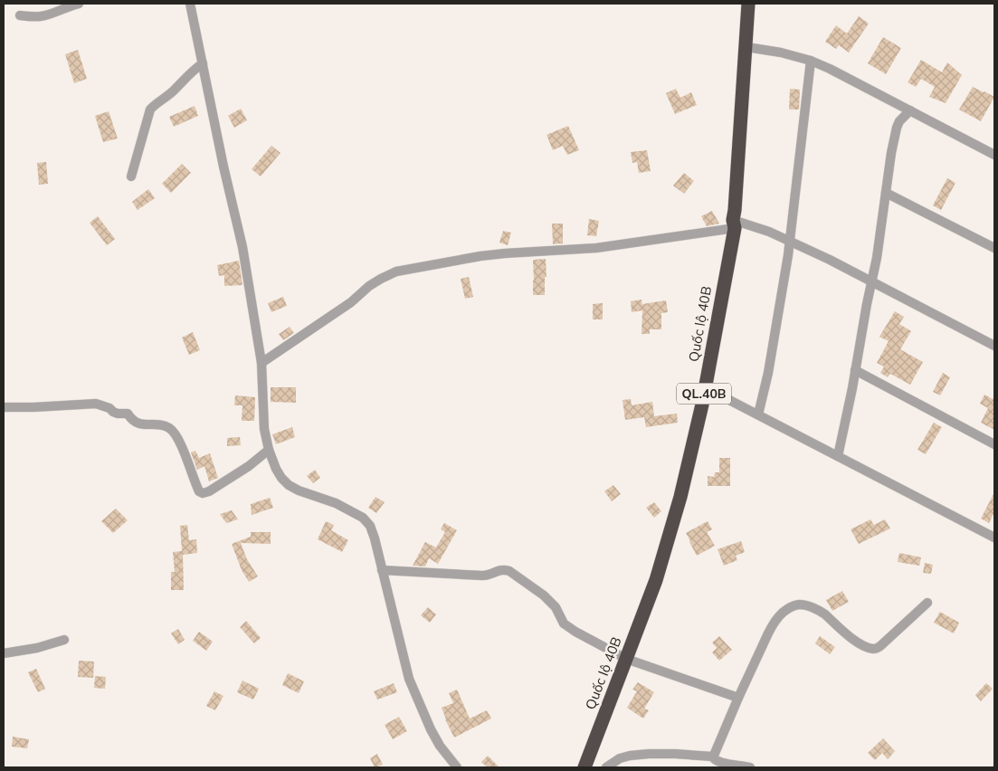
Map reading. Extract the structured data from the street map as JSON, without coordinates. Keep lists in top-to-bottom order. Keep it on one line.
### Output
{"streets":{"highway":["Quốc lộ 40B","QL.40B"]}}
